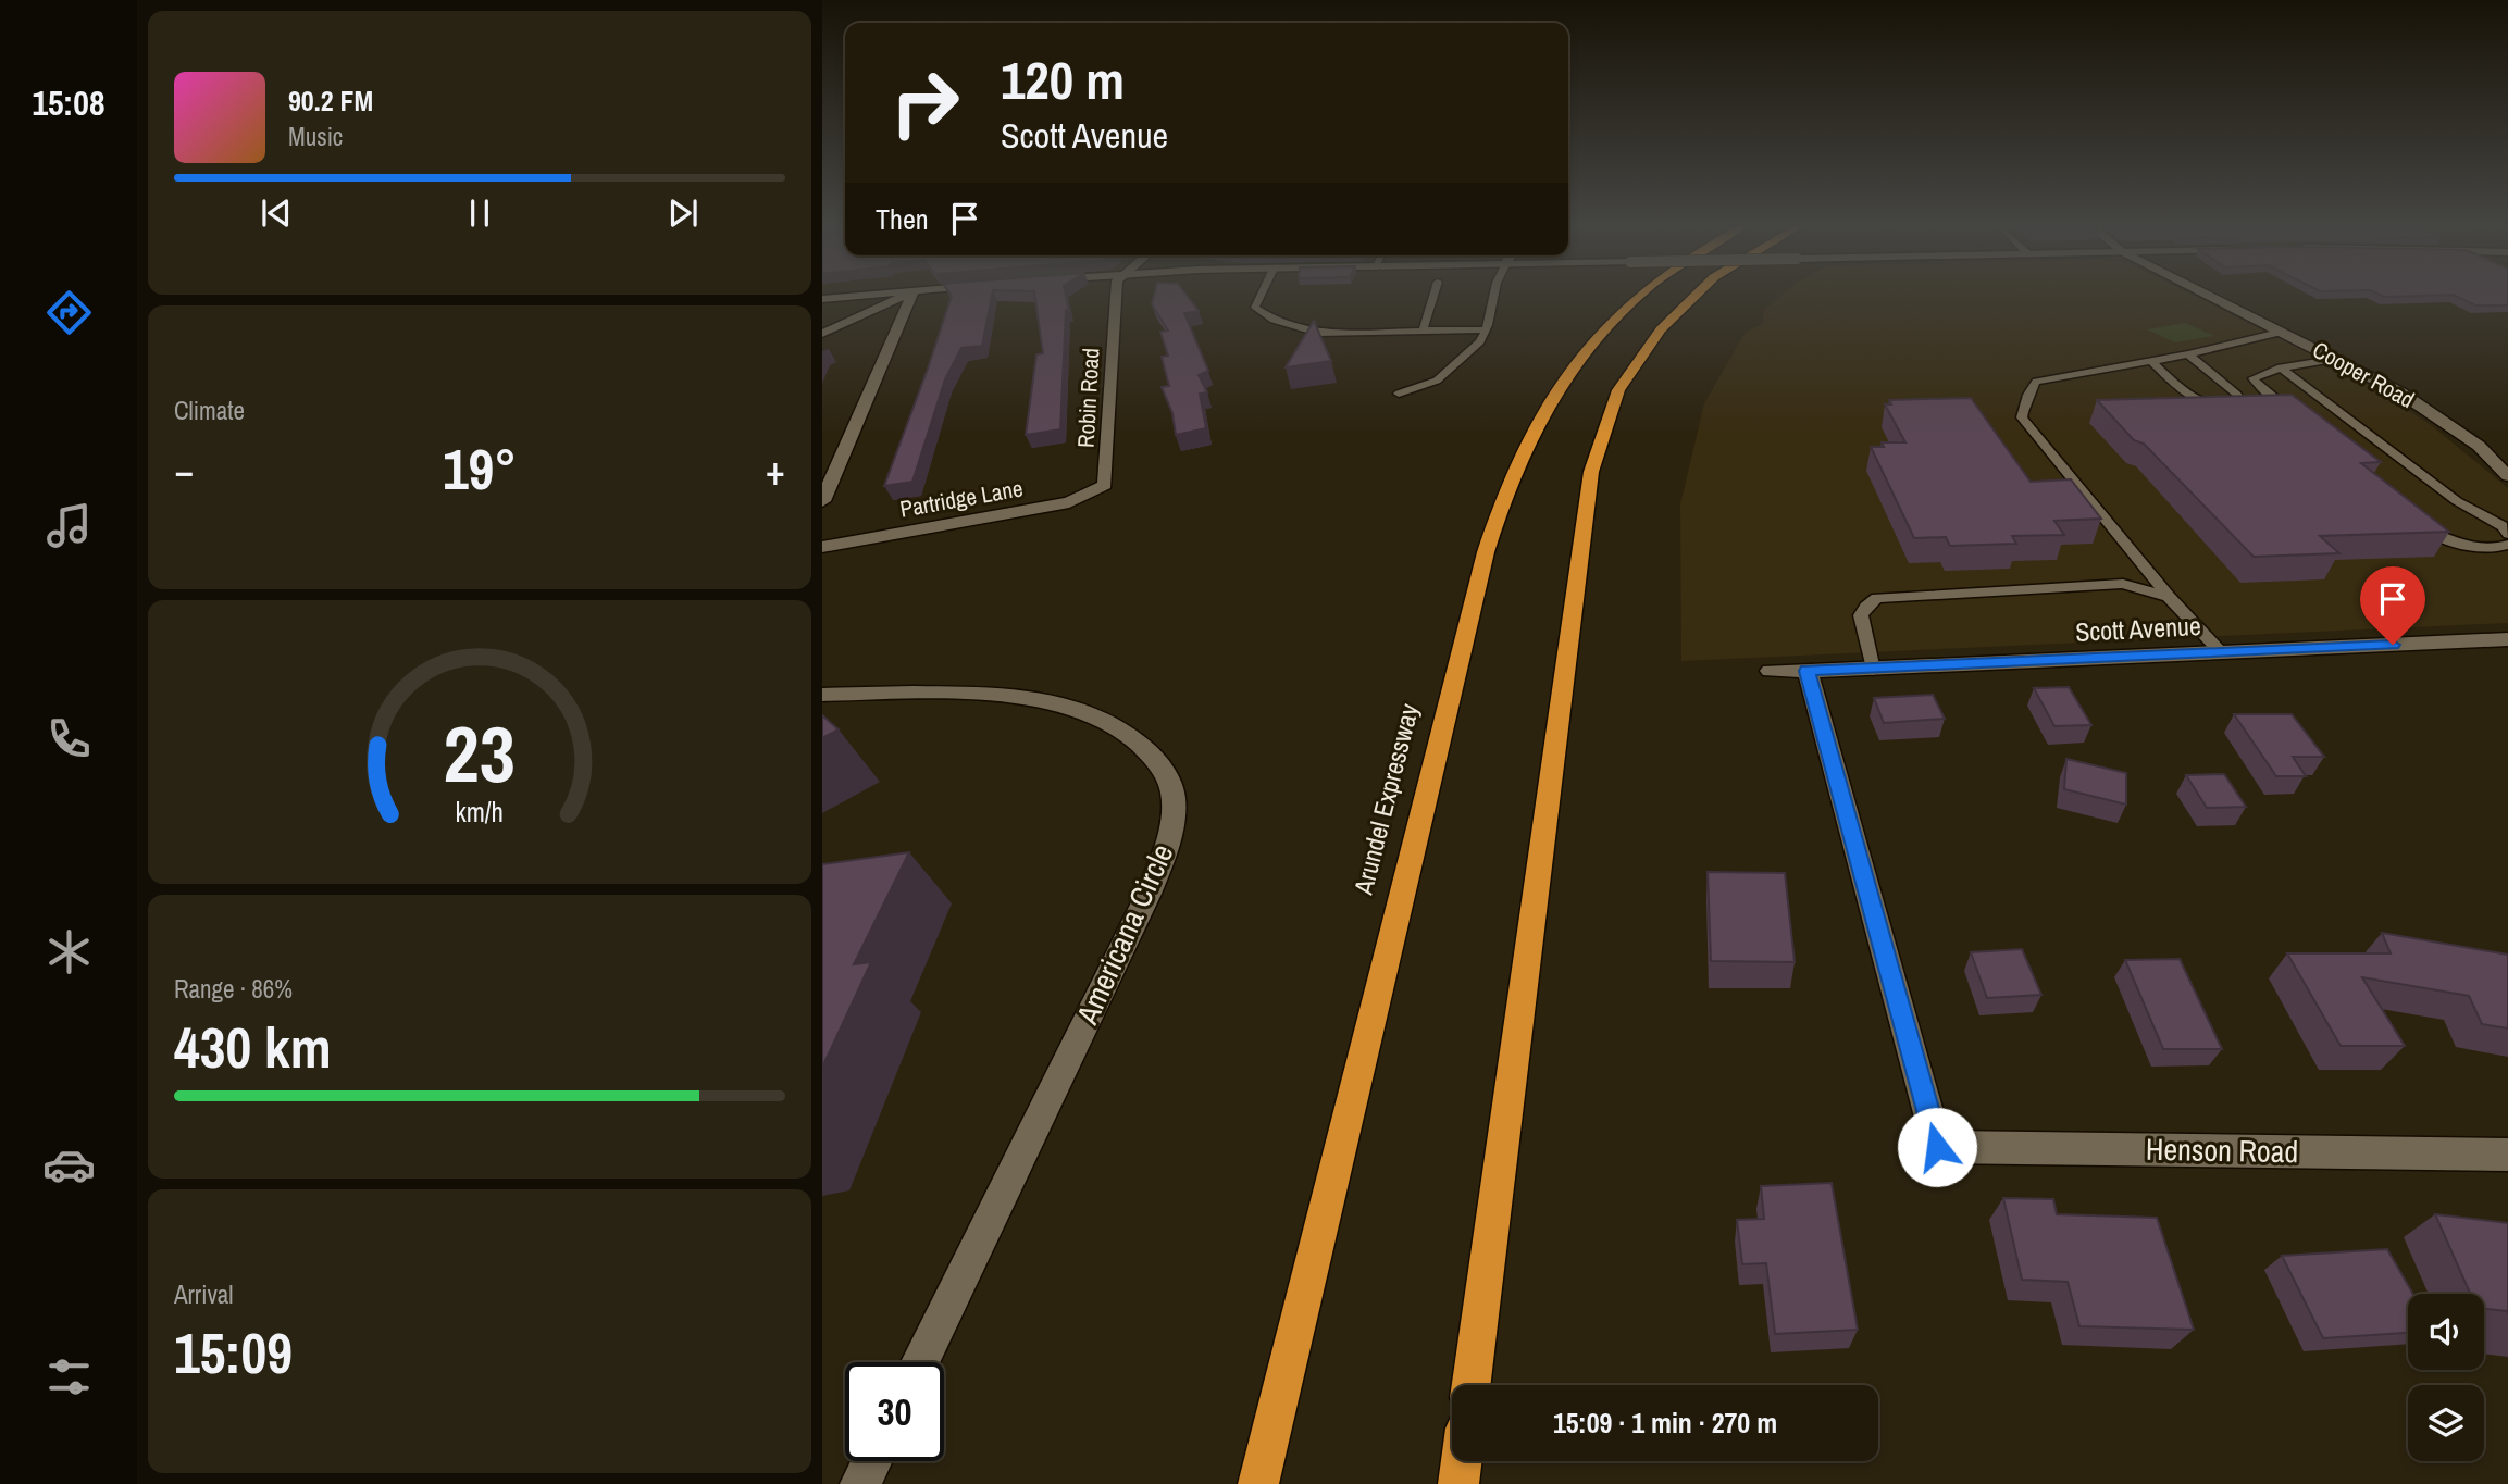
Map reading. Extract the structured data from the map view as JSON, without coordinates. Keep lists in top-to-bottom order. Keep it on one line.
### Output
{"streets":{"highway":["Arundel Expressway"],"street":["Cooper Road","Robin Road","Partridge Lane","Scott Avenue","Americana Circle","Henson Road"]},"crossings":[["Robin Road","Partridge Lane"],["Scott Avenue","Henson Road"]],"page":{"tabs":"15:08","turn":["120 m","Scott Avenue"],"song":["90.2 FM","Music"],"then":"Then","tile":["Climate",["Range · 86%","430 km"],["Arrival","15:09"]],"heat":["−","19°","+"],"limit":"30","trip":"15:09 · 1 min · 270 m","gauge":["23","km/h"]}}
